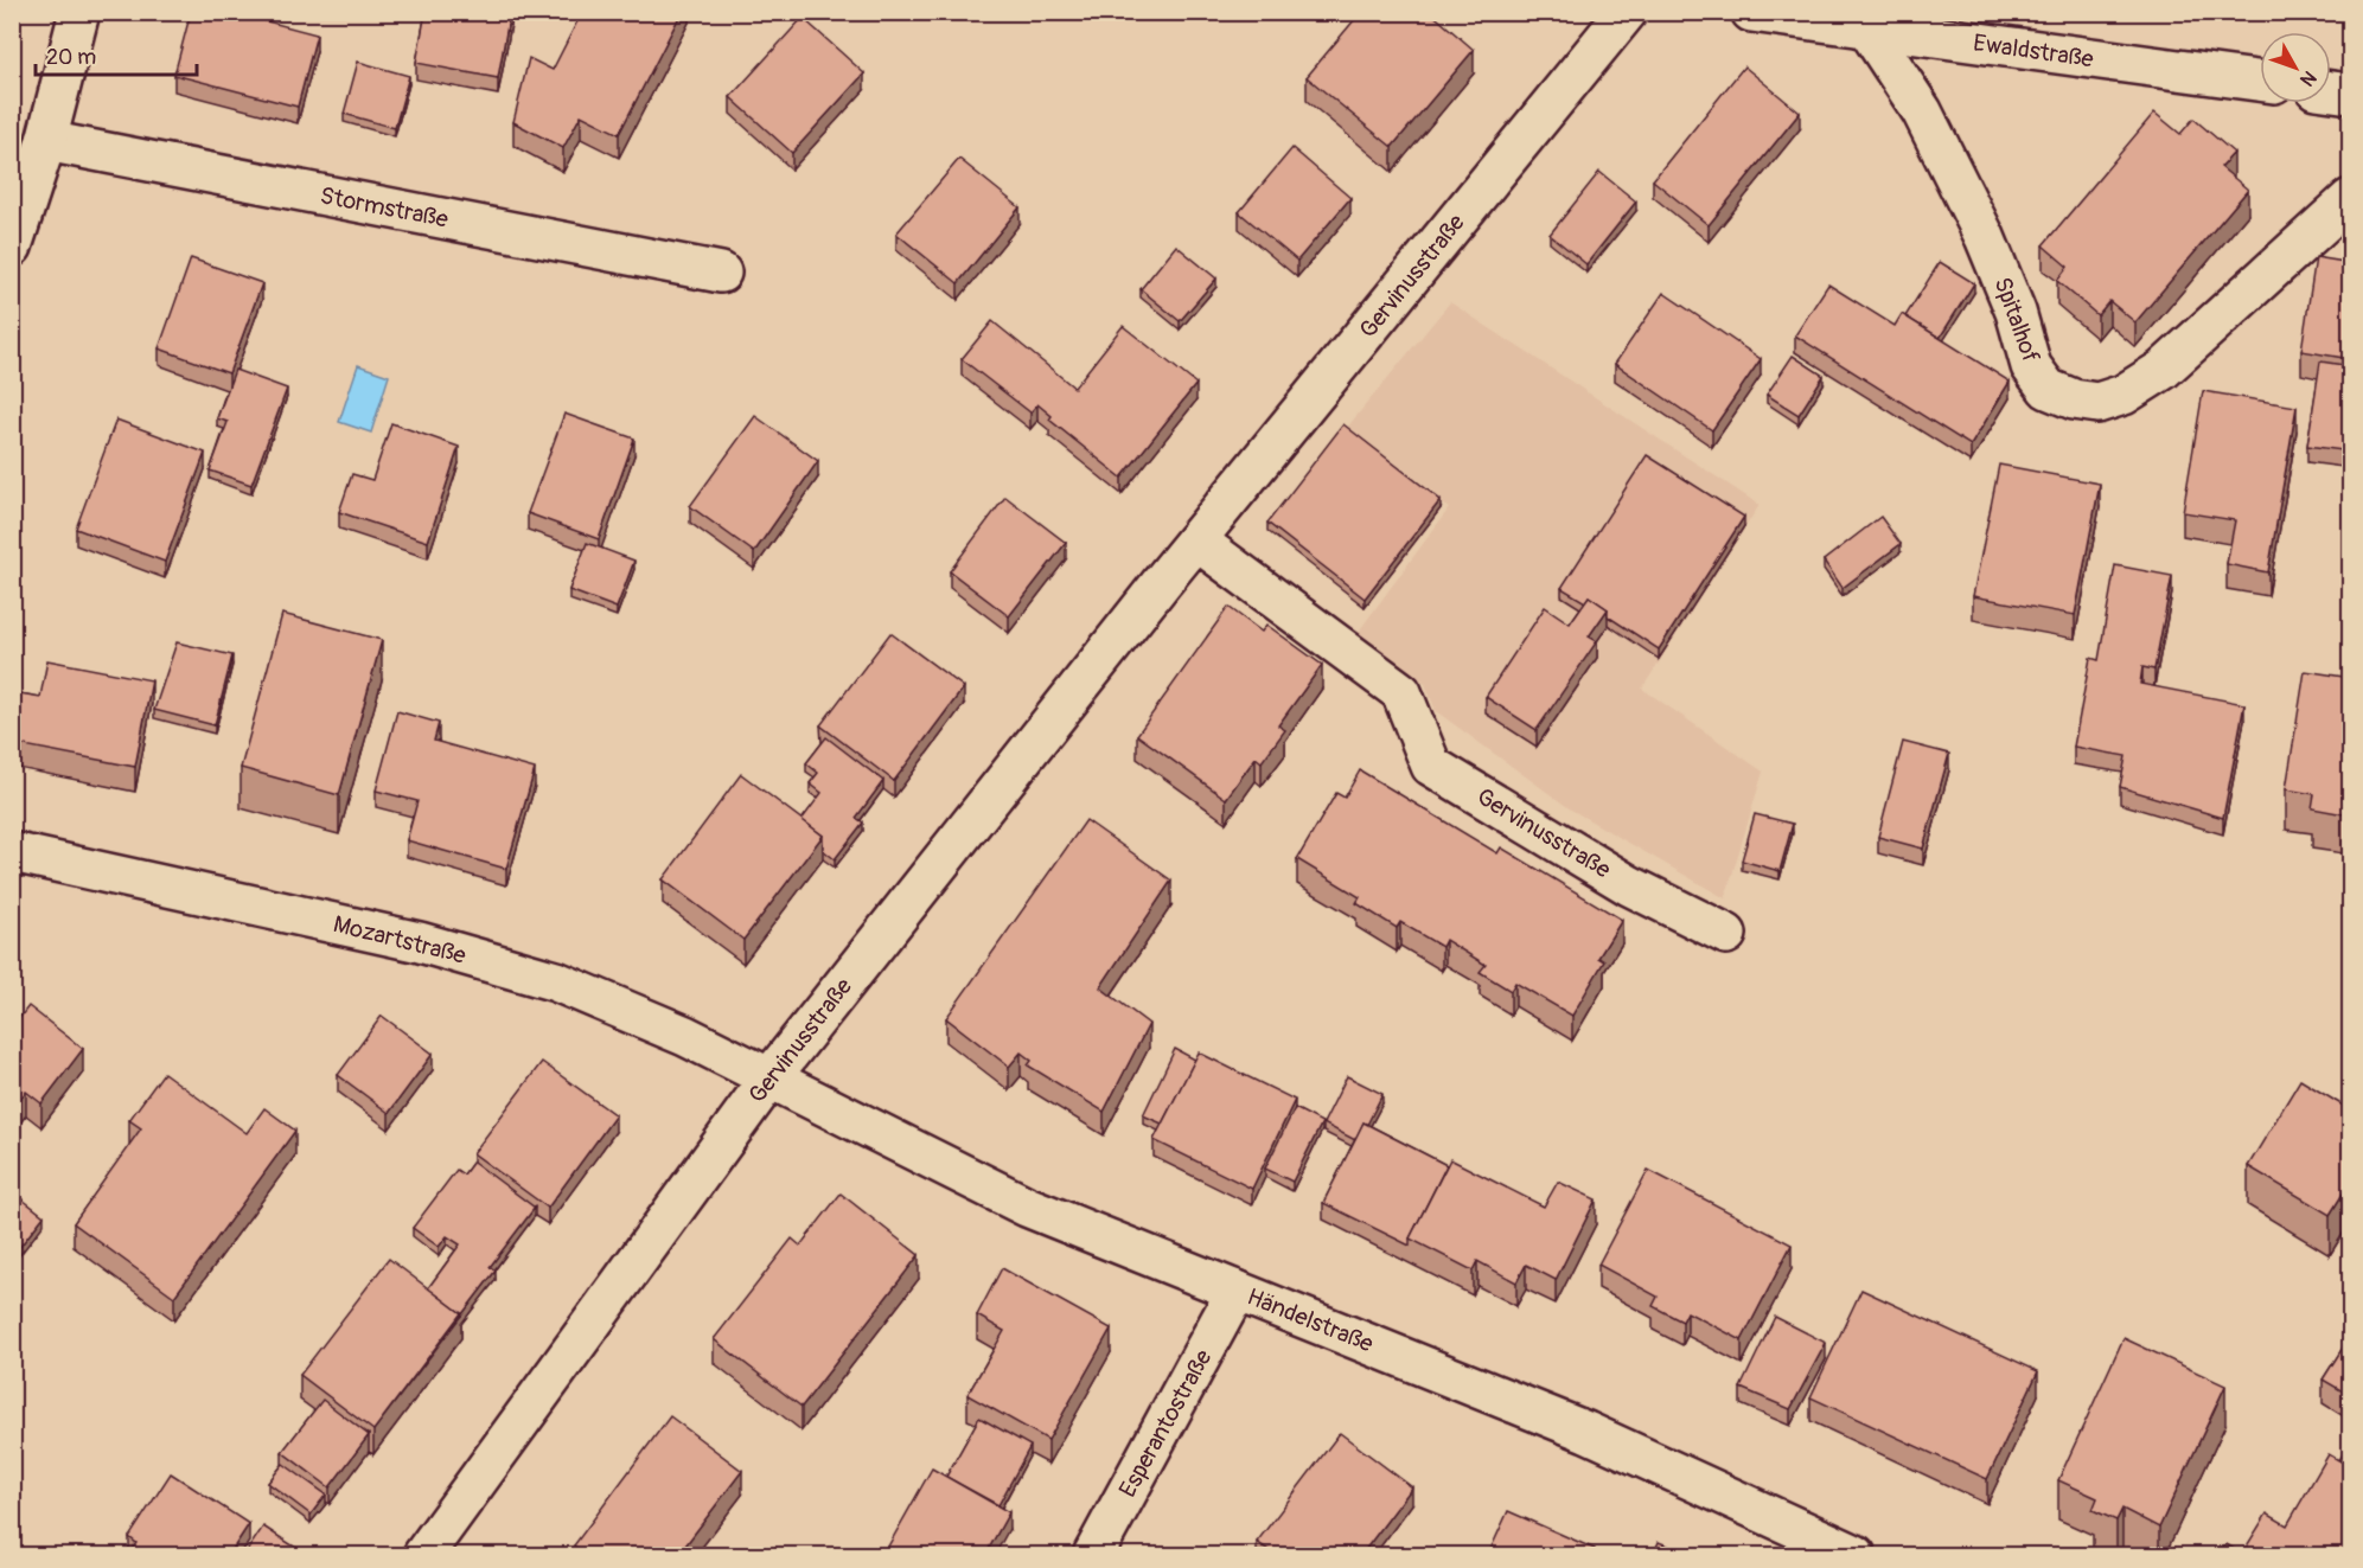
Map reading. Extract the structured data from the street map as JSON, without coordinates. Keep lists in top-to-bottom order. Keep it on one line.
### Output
{"streets":{"street":["Ewaldstraße","Stormstraße","Gervinusstraße","Spitalhof","Mozartstraße","Händelstraße","Esperantostraße"]},"crossings":[["Ewaldstraße","Spitalhof"],["Gervinusstraße","Mozartstraße"],["Gervinusstraße","Händelstraße"],["Mozartstraße","Händelstraße"],["Händelstraße","Esperantostraße"]],"scale_bar":"20 m","north":"bottom right"}
